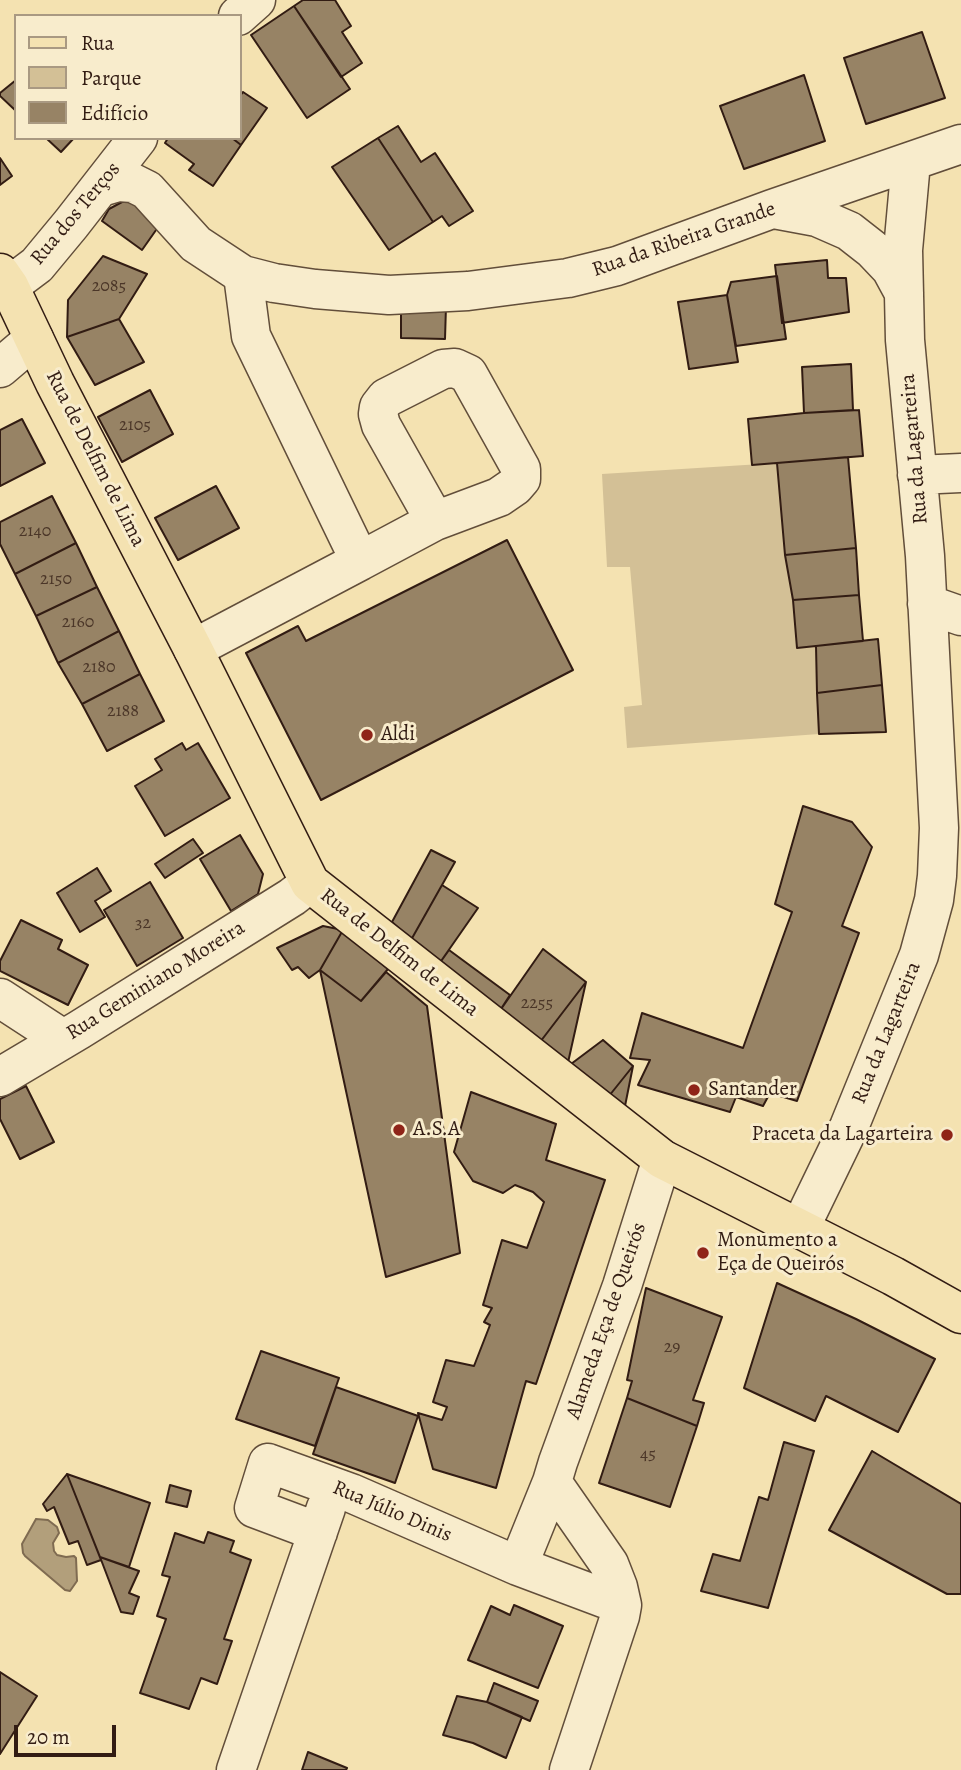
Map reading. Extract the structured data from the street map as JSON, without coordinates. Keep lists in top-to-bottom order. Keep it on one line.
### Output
{"streets":{"main road":["Rua de Delfim de Lima"],"street":["Rua dos Terços","Rua da Ribeira Grande","Rua da Lagarteira","Rua Geminiano Moreira","Alameda Eça de Queirós","Rua Júlio Dinis"]},"crossings":[["Rua dos Terços","Rua da Ribeira Grande"],["Rua dos Terços","Rua de Delfim de Lima"],["Rua da Ribeira Grande","Rua da Lagarteira"],["Rua da Lagarteira","Rua de Delfim de Lima"],["Rua de Delfim de Lima","Rua Geminiano Moreira"],["Rua de Delfim de Lima","Alameda Eça de Queirós"],["Alameda Eça de Queirós","Rua Júlio Dinis"]],"places":["Aldi","Santander","A.S.A","Praceta da Lagarteira","Monumento a Eça de Queirós"],"house_numbers":["2085","2105","2140","2150","2160","2180","2188","32","2255","29","45"],"legend":["Rua","Parque","Edifício"],"scale_bar":"20 m"}
